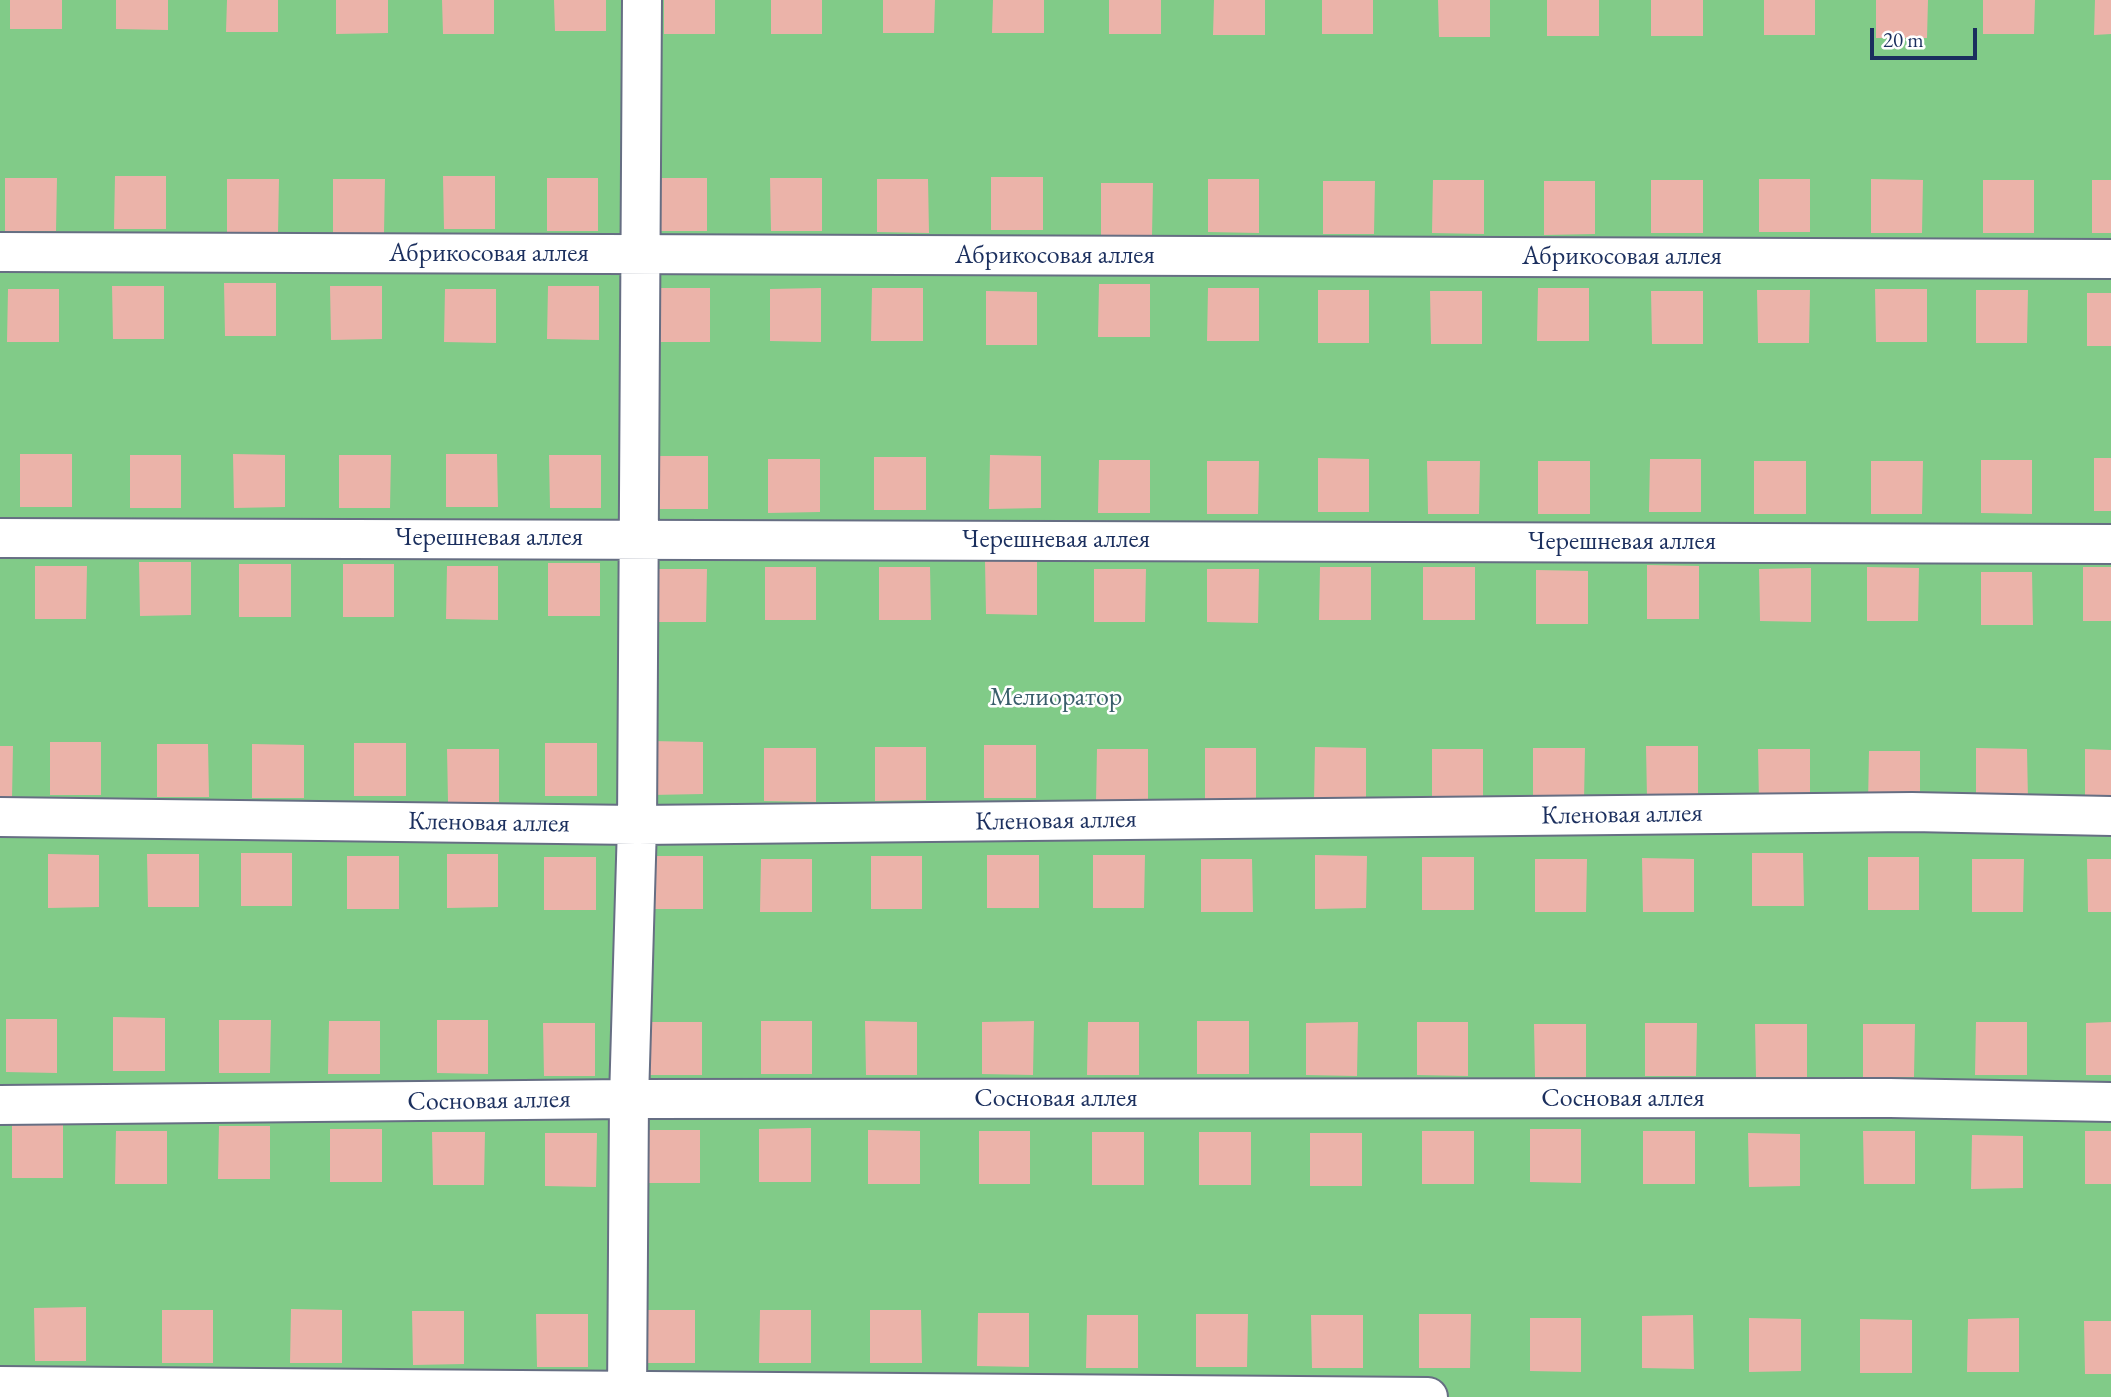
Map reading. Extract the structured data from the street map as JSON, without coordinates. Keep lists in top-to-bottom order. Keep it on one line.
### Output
{"streets":{"street":["Абрикосовая аллея","Черешневая аллея","Кленовая аллея","Сосновая аллея"]},"parks":["Мелиоратор"],"scale_bar":"20 m"}
